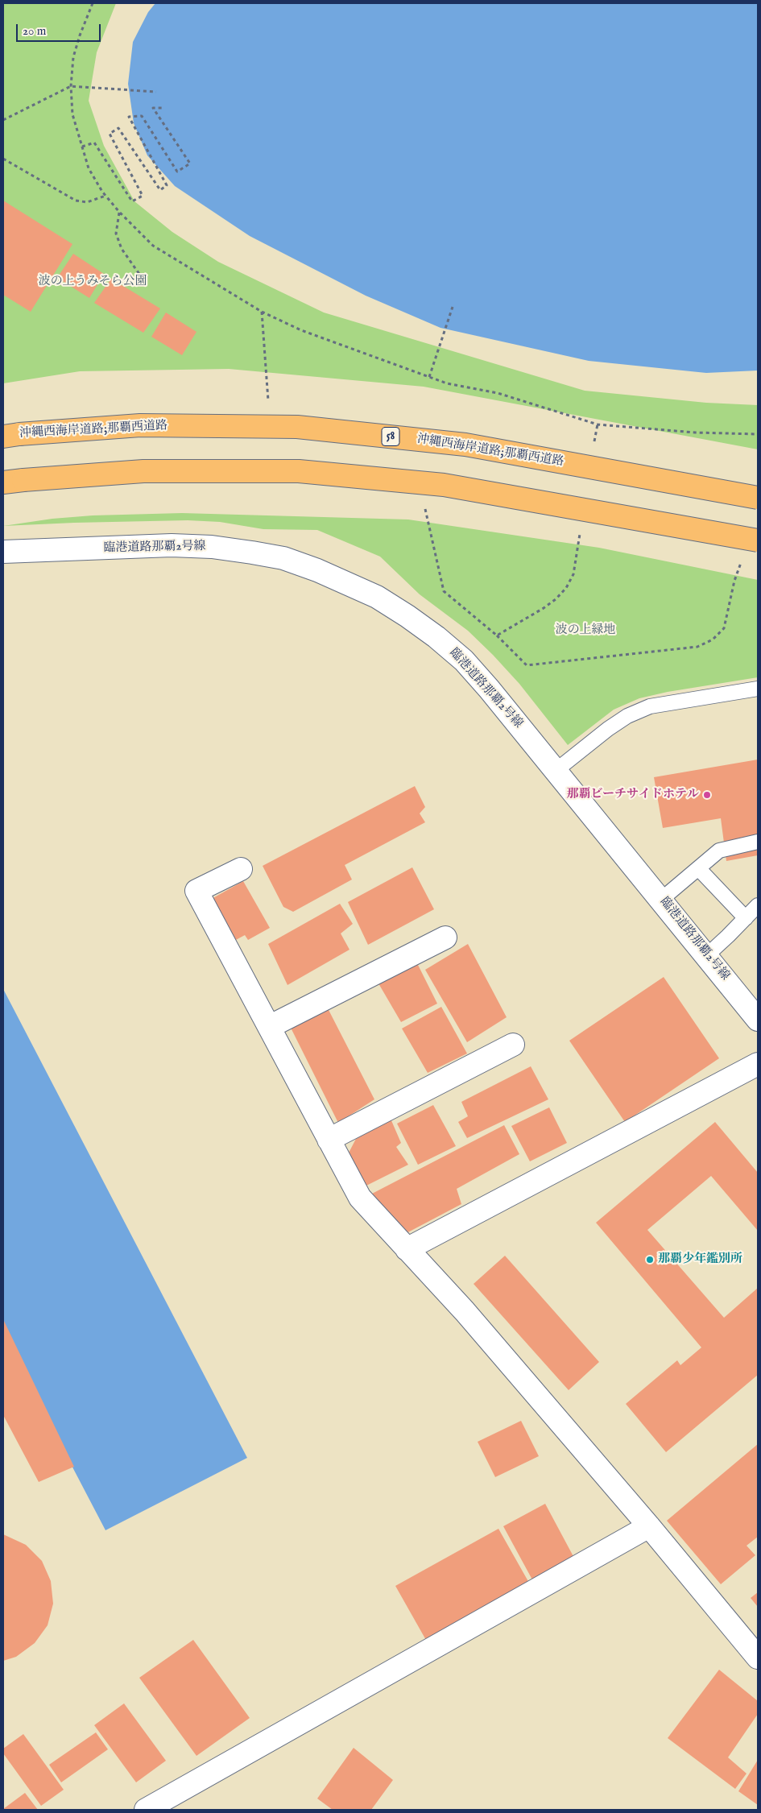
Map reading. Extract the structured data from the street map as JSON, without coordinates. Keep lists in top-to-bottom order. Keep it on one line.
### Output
{"streets":{"highway":["沖縄西海岸道路;那覇西道路","58"],"street":["臨港道路那覇2号線"]},"parks":["波の上うみそら公園","波の上緑地"],"places":["那覇ビーチサイドホテル","那覇少年鑑別所"],"scale_bar":"20 m"}
